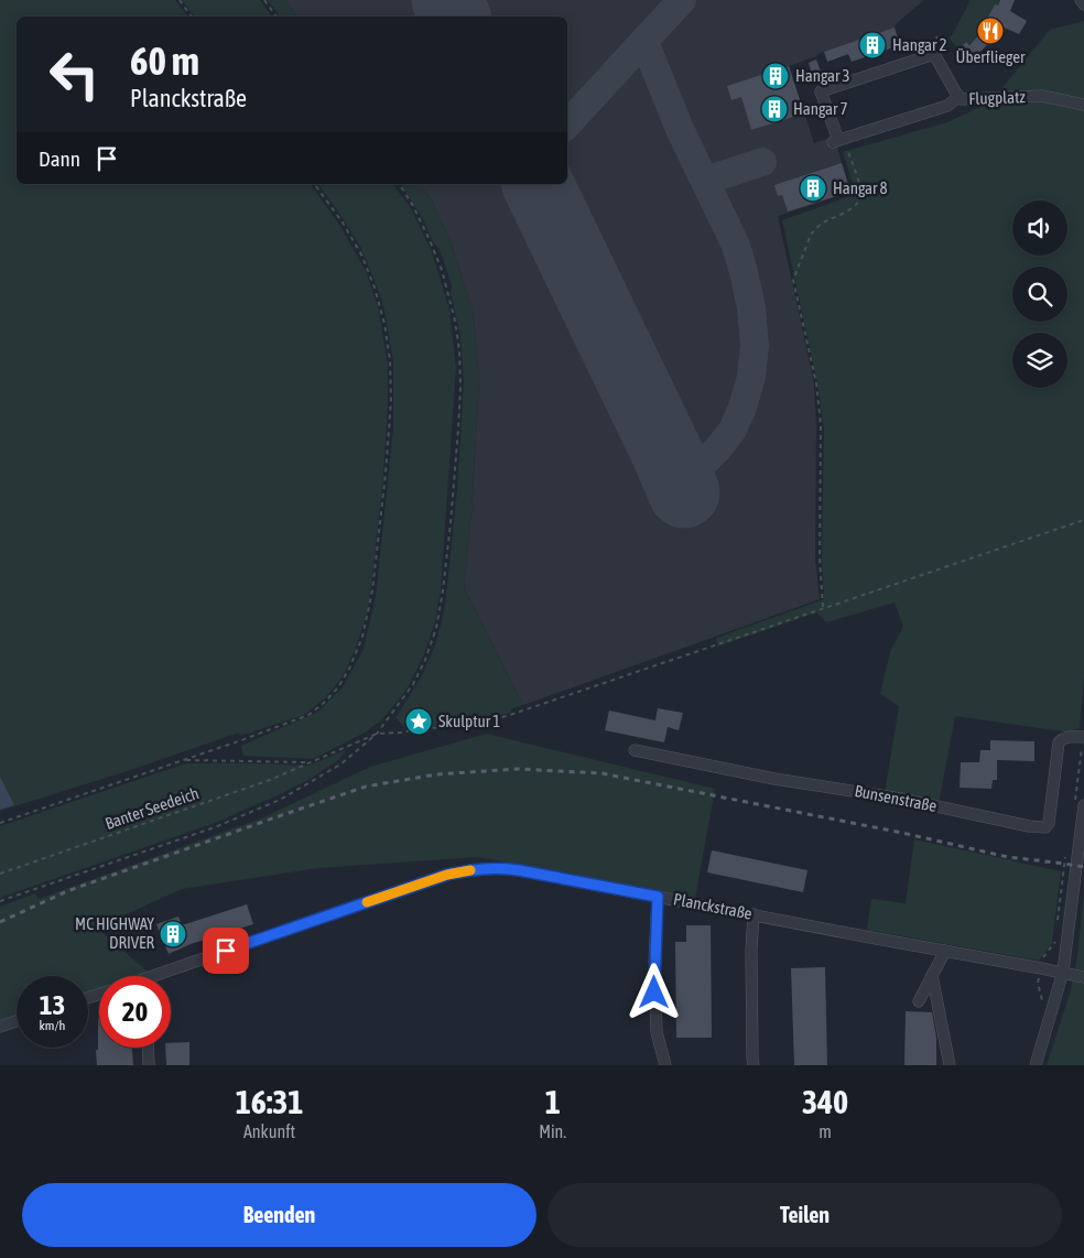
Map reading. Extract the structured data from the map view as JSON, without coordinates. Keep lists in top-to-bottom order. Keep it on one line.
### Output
{"streets":{"street":["Flugplatz","Bunsenstraße","Planckstraße"],"path":["Banter Seedeich"]},"places":{"restaurant":["Überflieger"],"building":["Hangar 2","Hangar 3","Hangar 7","Hangar 8","MC HIGHWAY DRIVER"],"place":["Skulptur 1"]},"page":{"turn":["60 m","Planckstraße"],"then":"Dann","speed":"13 km/h","limit":"20","eta":["16:31","Ankunft","1","Min.","340","m"],"buttons":["Beenden","Teilen"]}}
